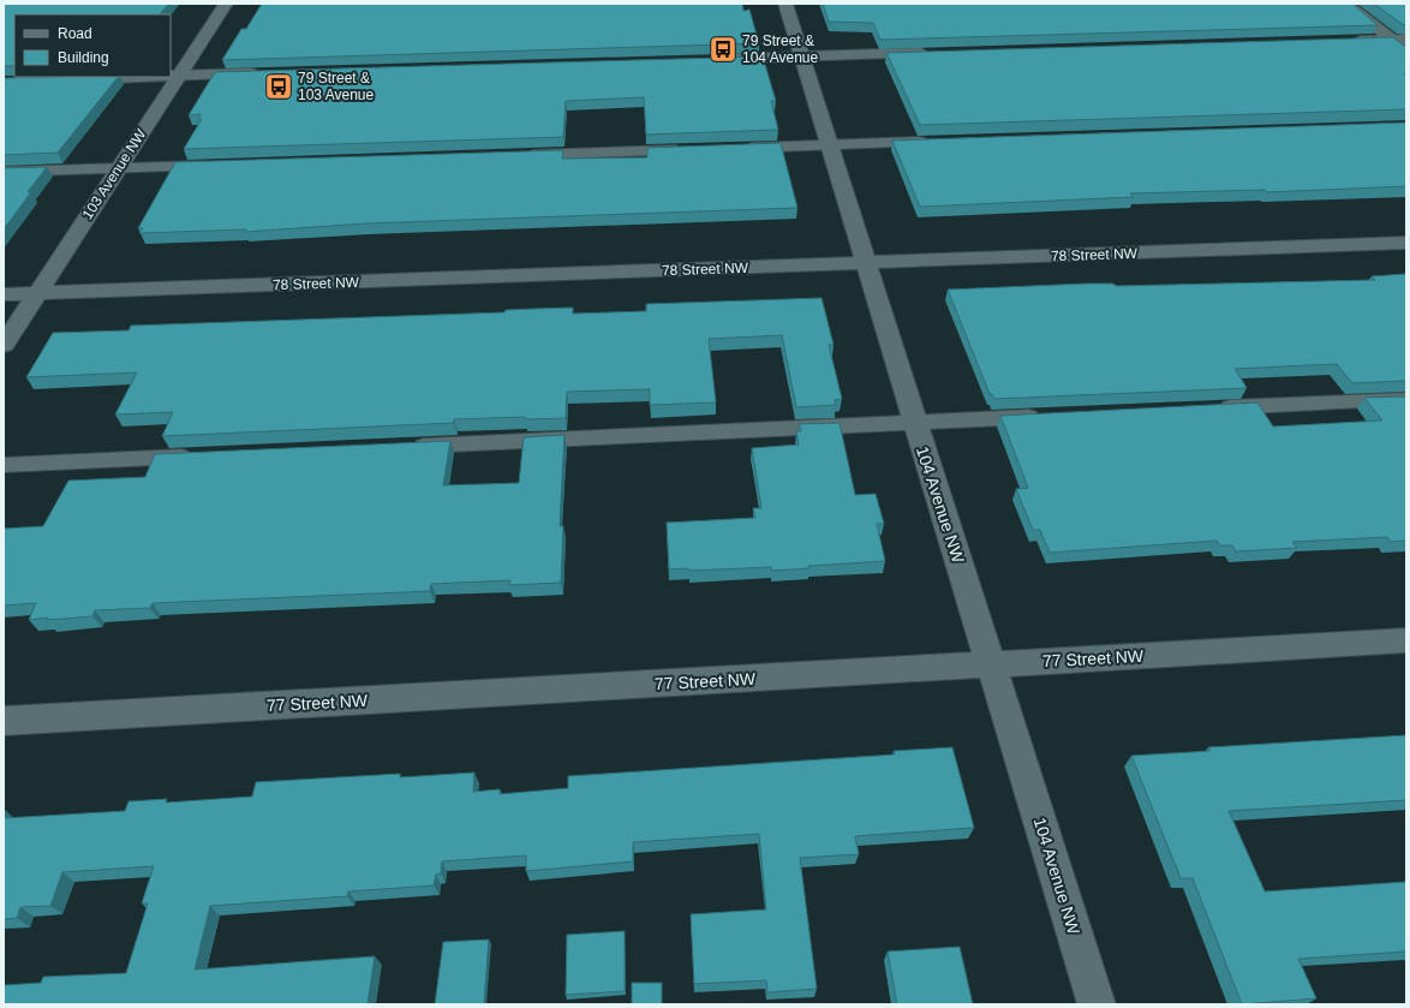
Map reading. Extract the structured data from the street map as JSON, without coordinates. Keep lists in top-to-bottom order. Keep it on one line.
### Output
{"streets":{"street":["103 Avenue NW","78 Street NW","104 Avenue NW","77 Street NW"]},"crossings":[["103 Avenue NW","78 Street NW"],["78 Street NW","104 Avenue NW"],["104 Avenue NW","77 Street NW"]],"places":{"bus stop":["79 Street & 104 Avenue","79 Street & 103 Avenue"]},"legend":["Road","Building"]}
